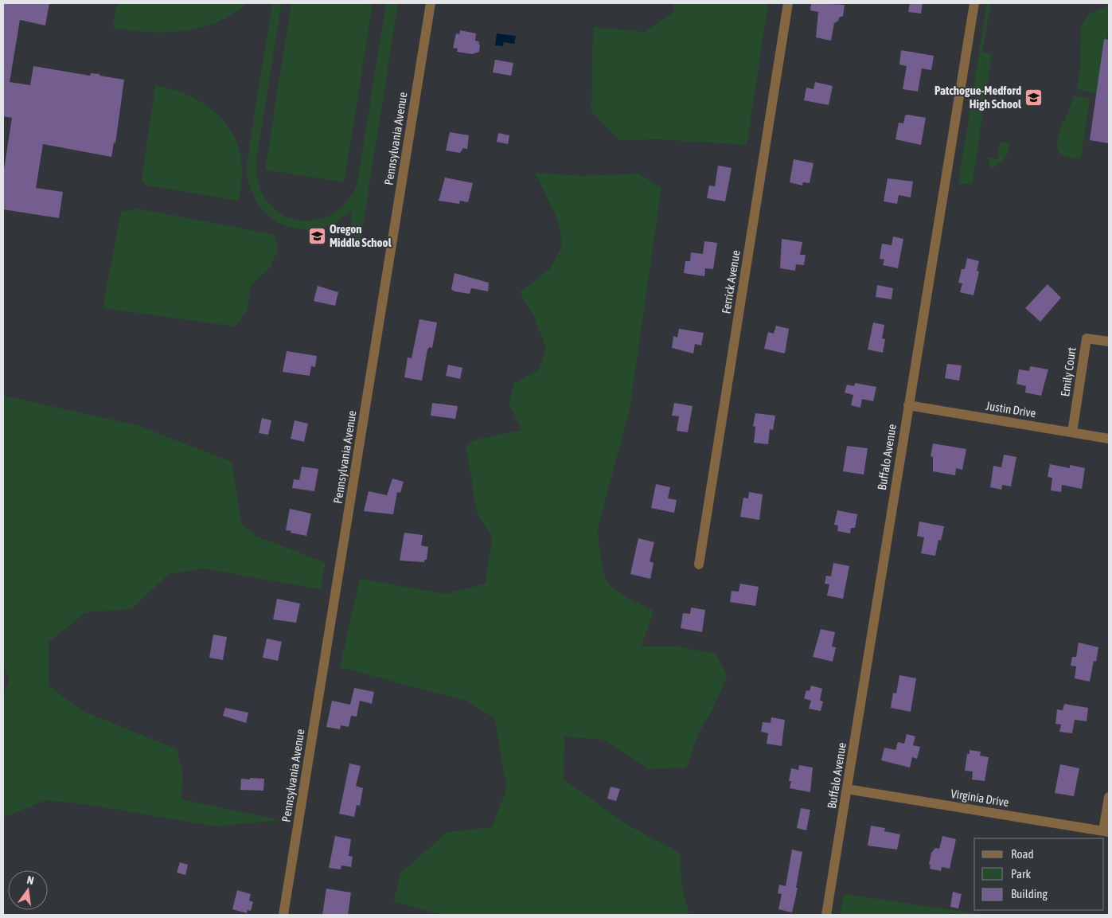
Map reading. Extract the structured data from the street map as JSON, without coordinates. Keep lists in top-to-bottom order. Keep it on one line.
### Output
{"streets":{"street":["Pennsylvania Avenue","Ferrick Avenue","Emily Court","Justin Drive","Buffalo Avenue","Virginia Drive"]},"crossings":[["Emily Court","Justin Drive"],["Justin Drive","Buffalo Avenue"],["Buffalo Avenue","Virginia Drive"]],"places":{"school or university":["Patchogue-Medford High School","Oregon Middle School"]},"legend":["Road","Park","Building"],"north":"top"}
